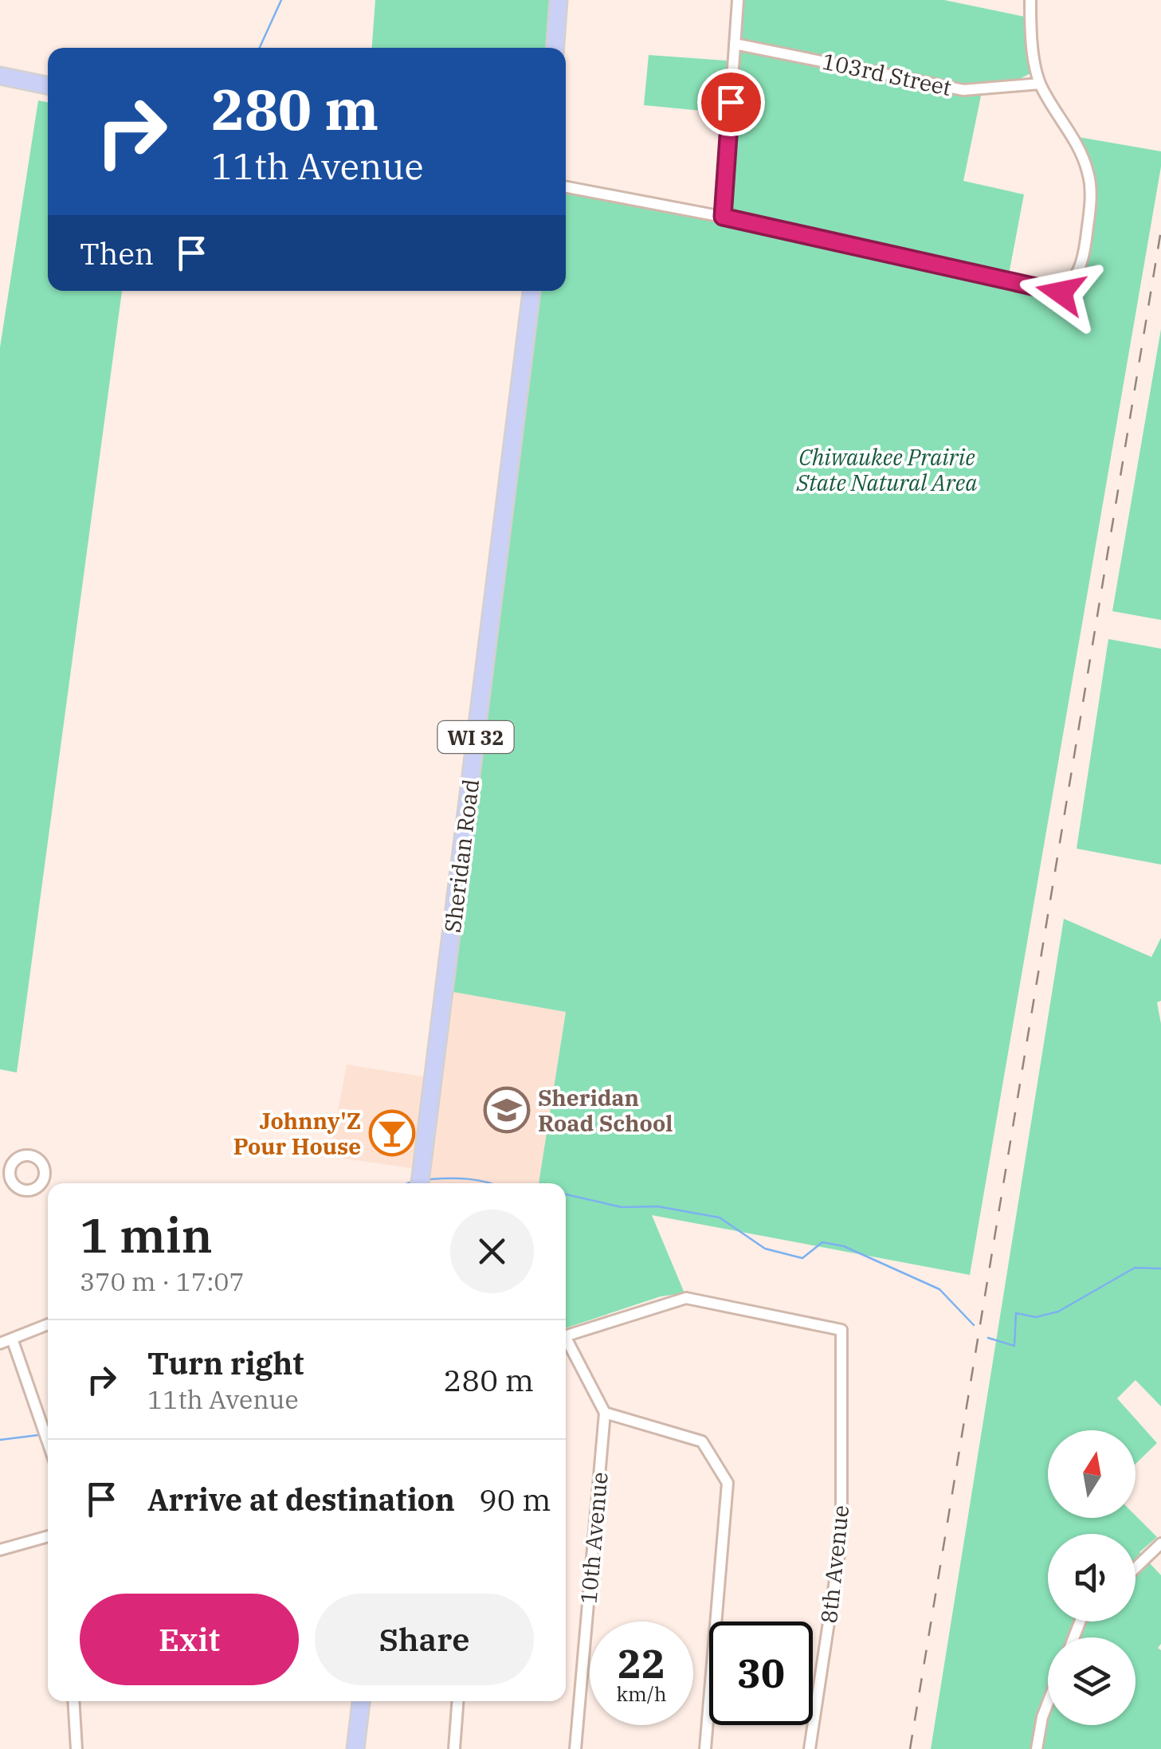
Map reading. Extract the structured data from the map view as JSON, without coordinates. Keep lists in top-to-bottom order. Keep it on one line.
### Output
{"streets":{"main road":["WI 32","Sheridan Road"],"street":["103rd Street","10th Avenue","8th Avenue"]},"parks":["Chiwaukee Prairie State Natural Area"],"places":{"school or university":["Sheridan Road School"],"bar":["Johnny'Z Pour House"]},"north":"top","page":{"turn":["280 m","11th Avenue"],"then":"Then","heading":["1 min","370 m · 17:07"],"list":[{"name":"Turn right","note":"11th Avenue","value":"280 m"},{"name":"Arrive at destination","value":"90 m"}],"buttons":["Exit","Share"],"speed":"22 km/h","limit":"30"}}
